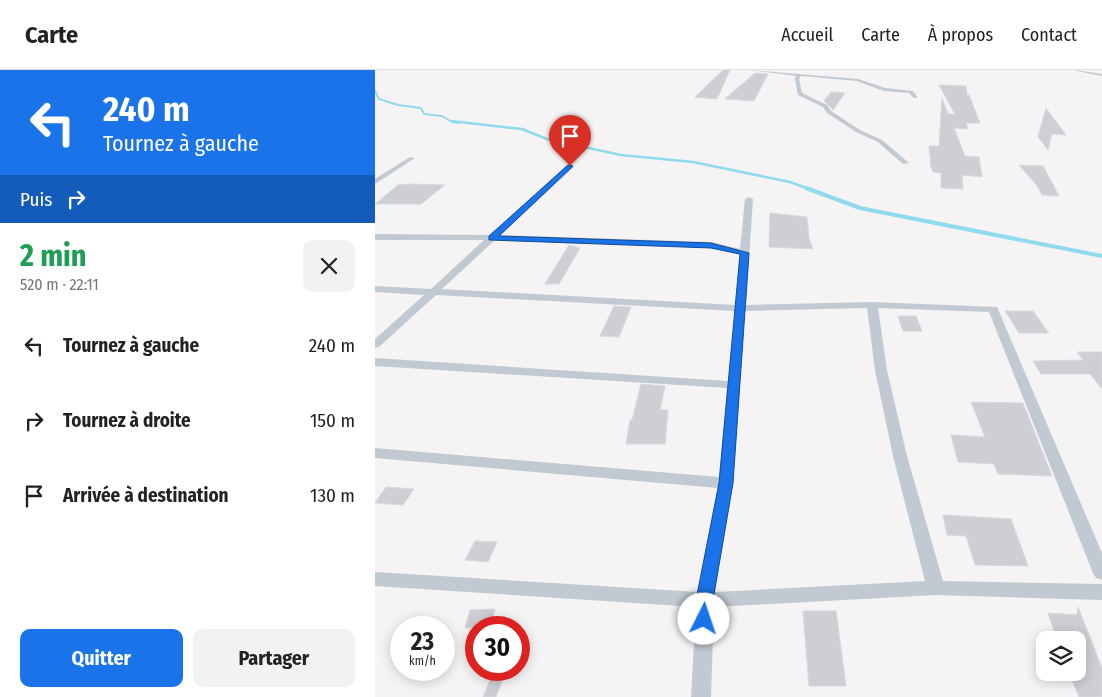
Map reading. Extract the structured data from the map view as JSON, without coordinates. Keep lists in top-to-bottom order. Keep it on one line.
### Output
{"page":{"header":"Carte","nav":["Accueil","Carte","À propos","Contact"],"turn":["240 m","Tournez à gauche"],"then":"Puis","heading":["2 min","520 m · 22:11"],"list":[{"name":"Tournez à gauche","value":"240 m"},{"name":"Tournez à droite","value":"150 m"},{"name":"Arrivée à destination","value":"130 m"}],"speed":"23 km/h","limit":"30","buttons":["Quitter","Partager"]}}
